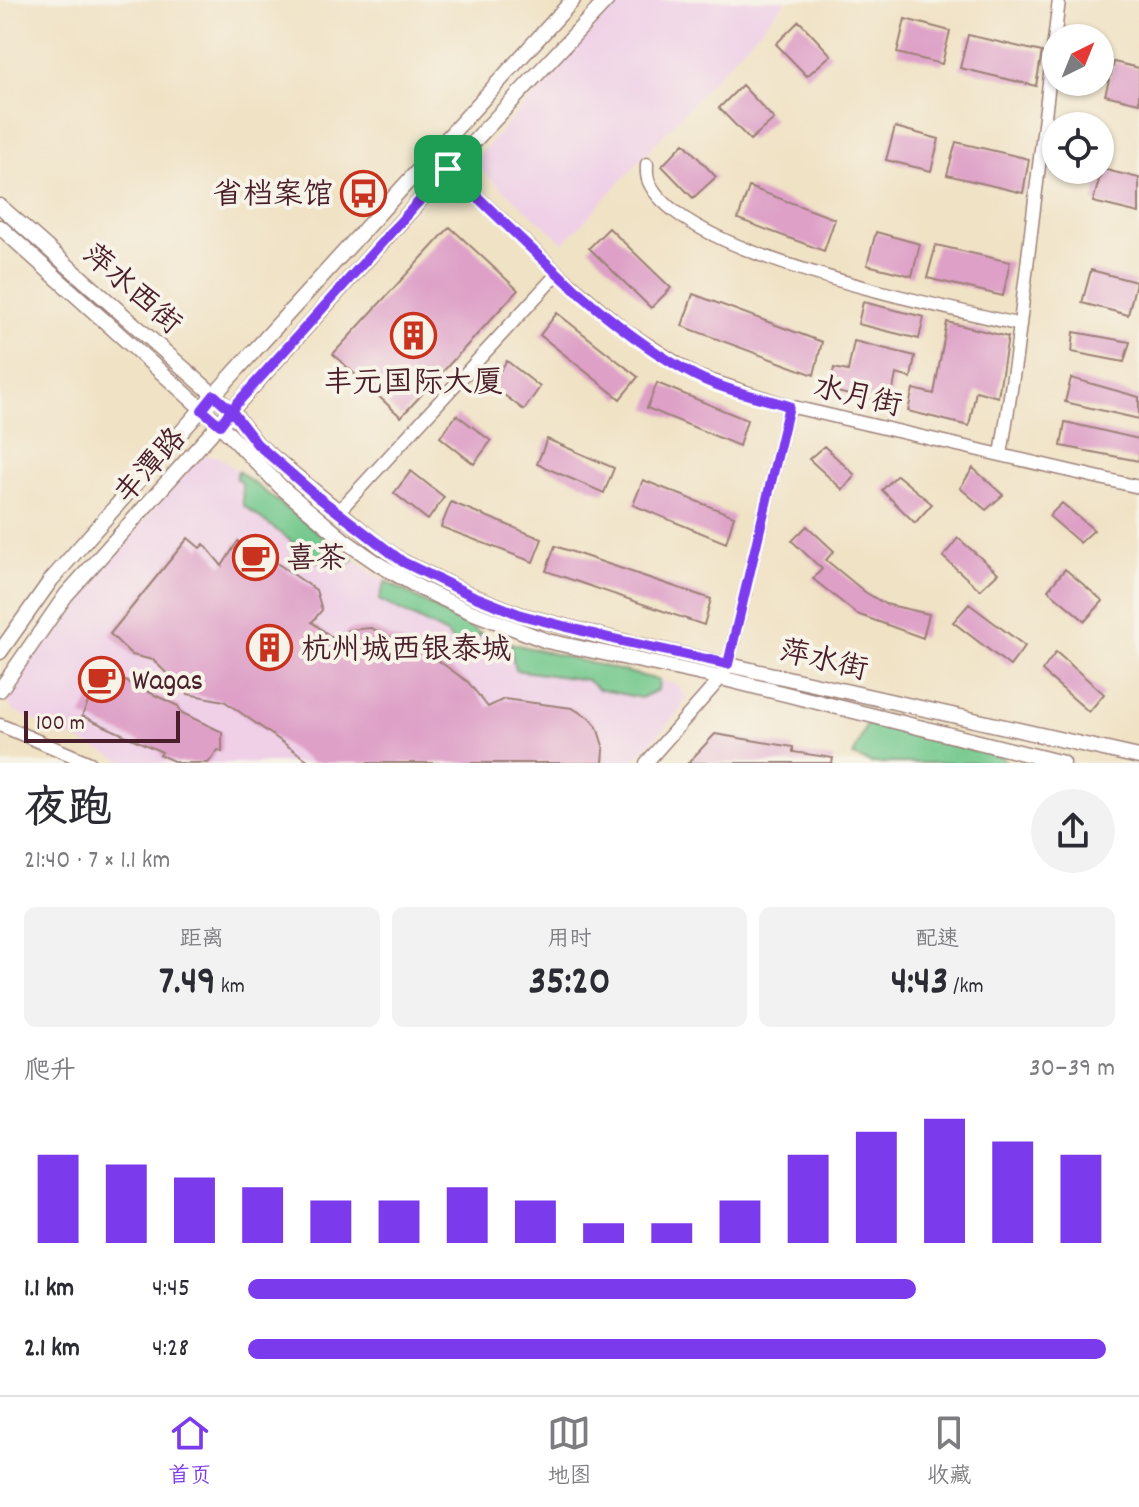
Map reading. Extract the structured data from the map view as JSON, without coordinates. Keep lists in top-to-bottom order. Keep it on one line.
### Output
{"streets":{"main road":["萍水西街","丰潭路","萍水街"],"street":["水月街"]},"crossings":[["萍水西街","丰潭路"],["萍水西街","萍水街"],["水月街","丰潭路"],["丰潭路","萍水街"]],"places":{"bus stop":["省档案馆"],"building":["丰元国际大厦","杭州城西银泰城"],"cafe":["喜茶","Wagas"]},"scale_bar":"100 m","north":"top right","page":{"scale":"100 m","heading":["夜跑","21:40 · 7 × 1.1 km"],"stats":[["距离","7.49 km"],["用时","35:20"],["配速","4:43 /km"]],"chart":["爬升","30–39 m"],"list":[{"name":"1.1 km","note":"4:45"},{"name":"2.1 km","note":"4:28"}],"tabs":["首页","地图","收藏"]}}
